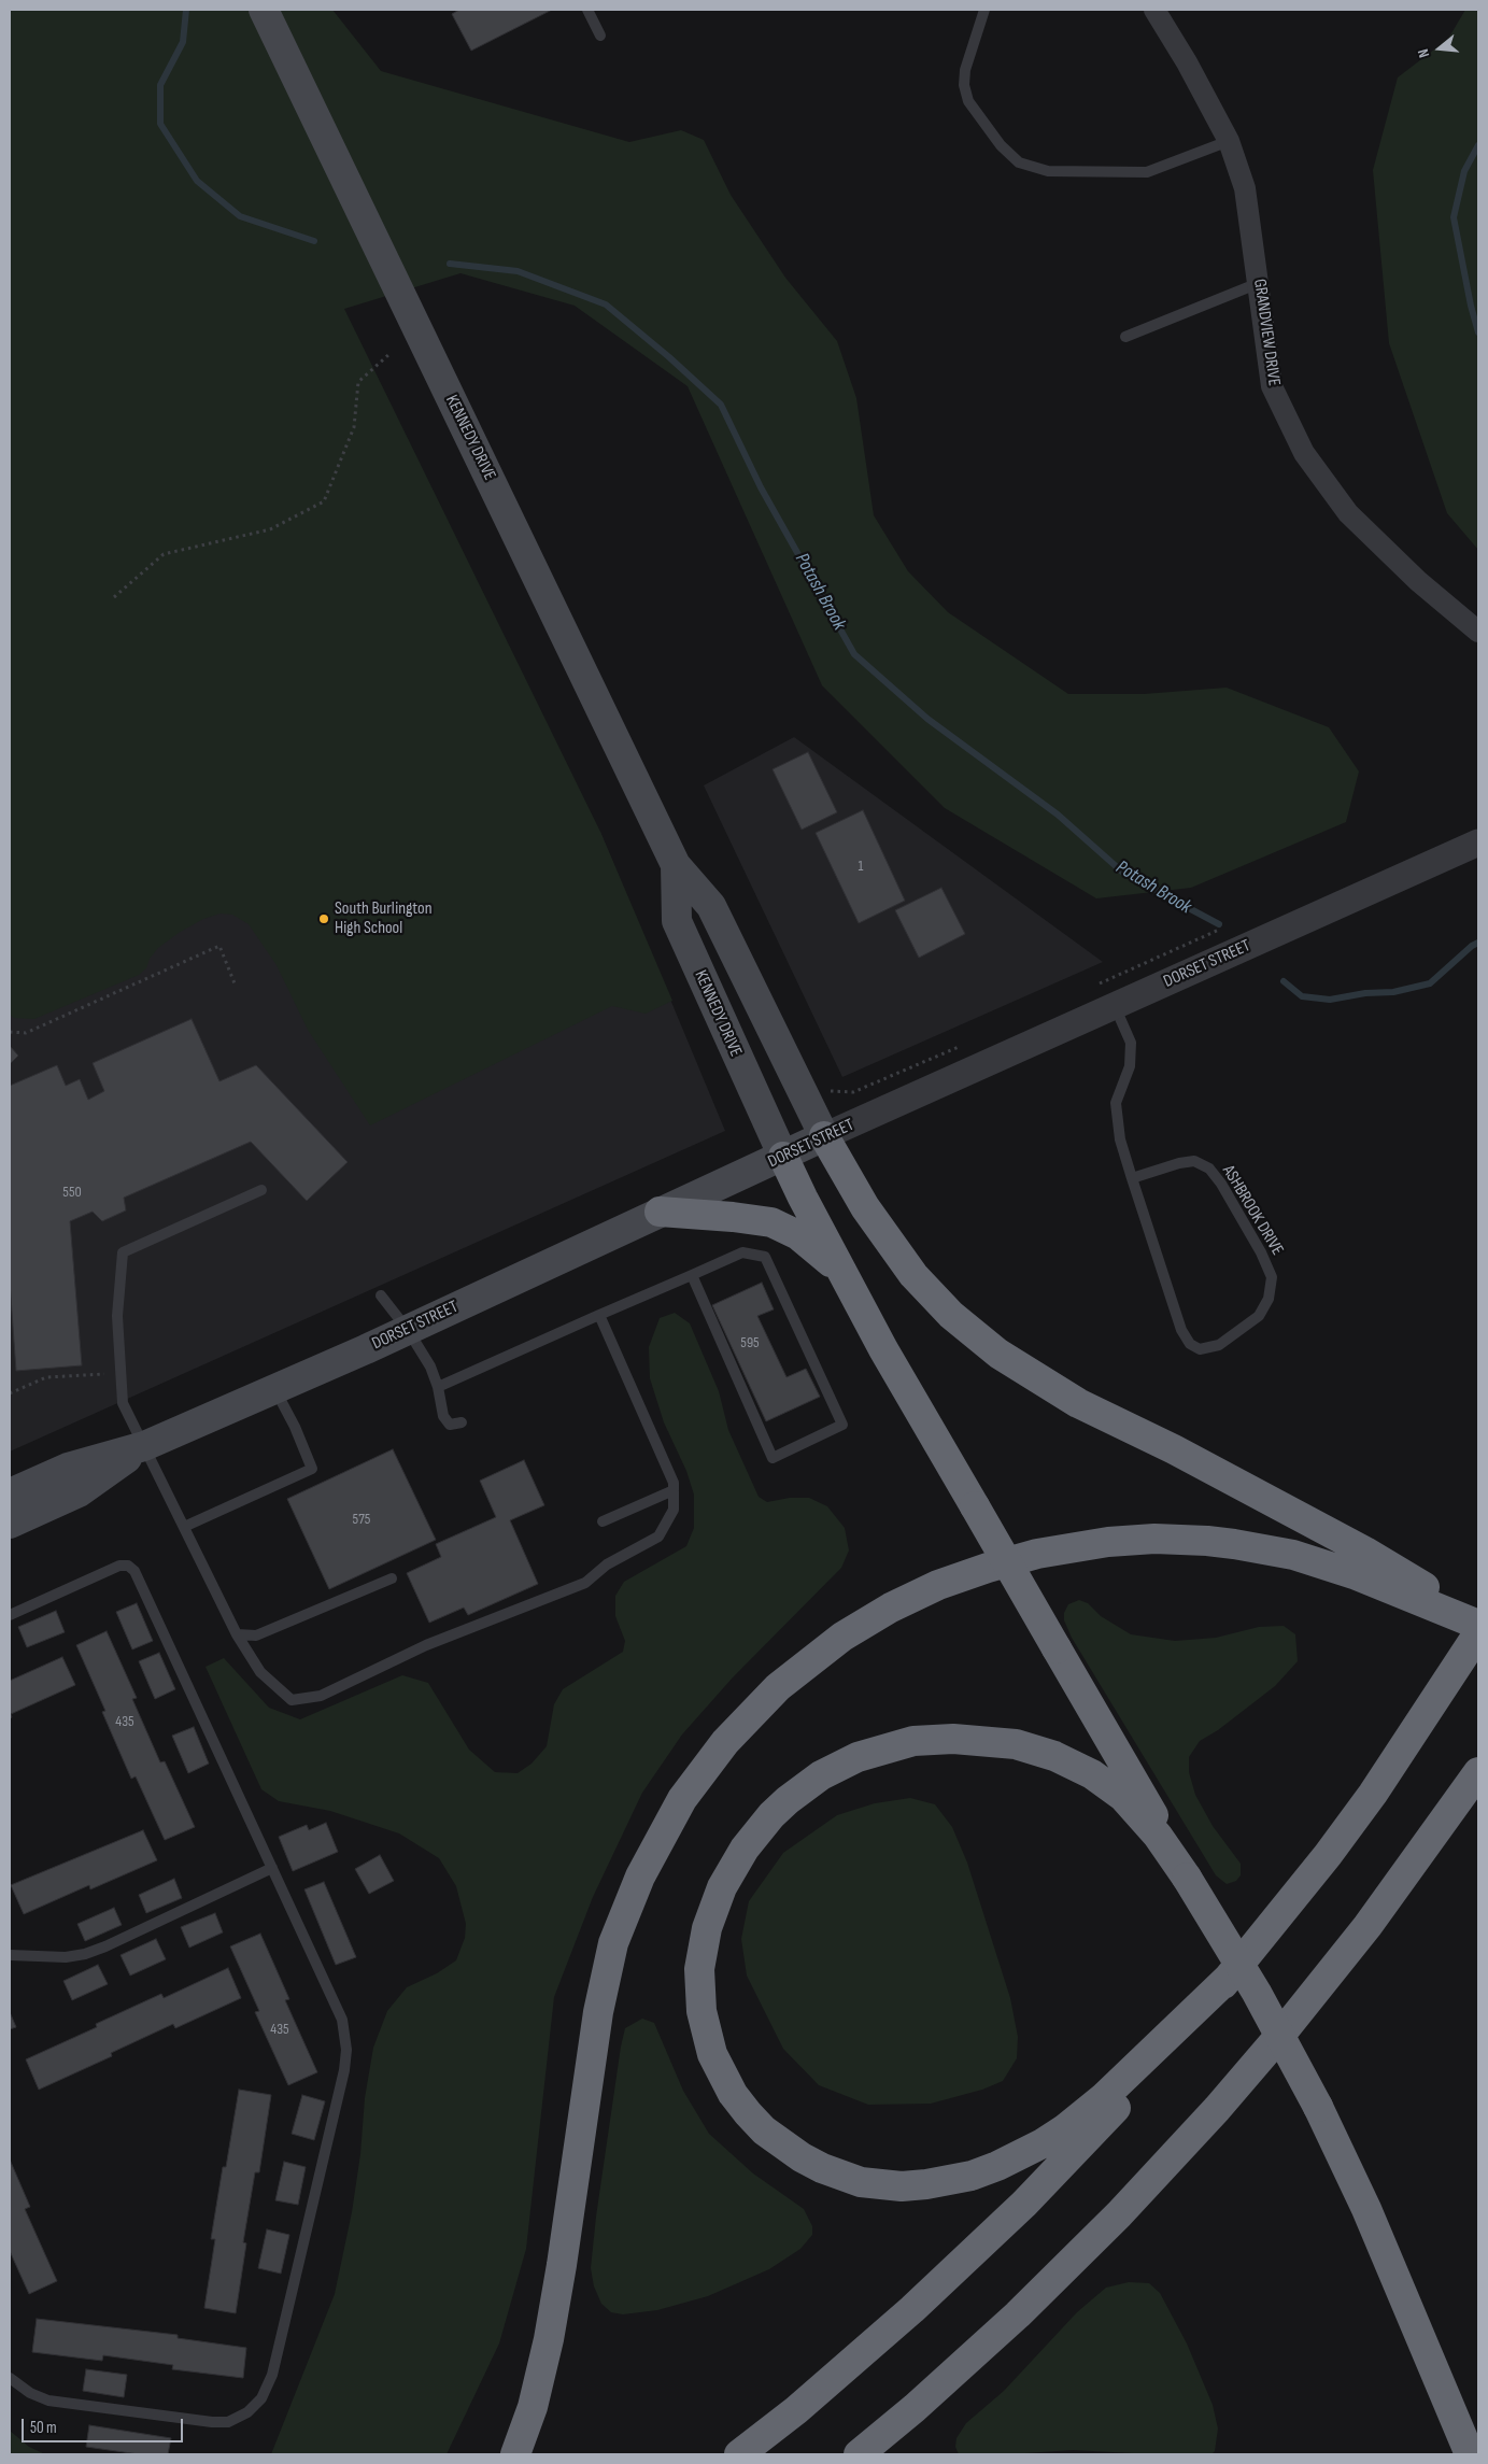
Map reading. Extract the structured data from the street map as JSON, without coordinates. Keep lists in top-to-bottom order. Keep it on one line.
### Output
{"streets":{"main road":["KENNEDY DRIVE","DORSET STREET"],"street":["GRANDVIEW DRIVE"],"lane":["ASHBROOK DRIVE"]},"crossings":[["KENNEDY DRIVE","DORSET STREET"],["DORSET STREET","ASHBROOK DRIVE"]],"water":["Potash Brook"],"places":["South Burlington High School"],"house_numbers":["1","550","595","575","435","435"],"scale_bar":"50 m","north":"left"}
